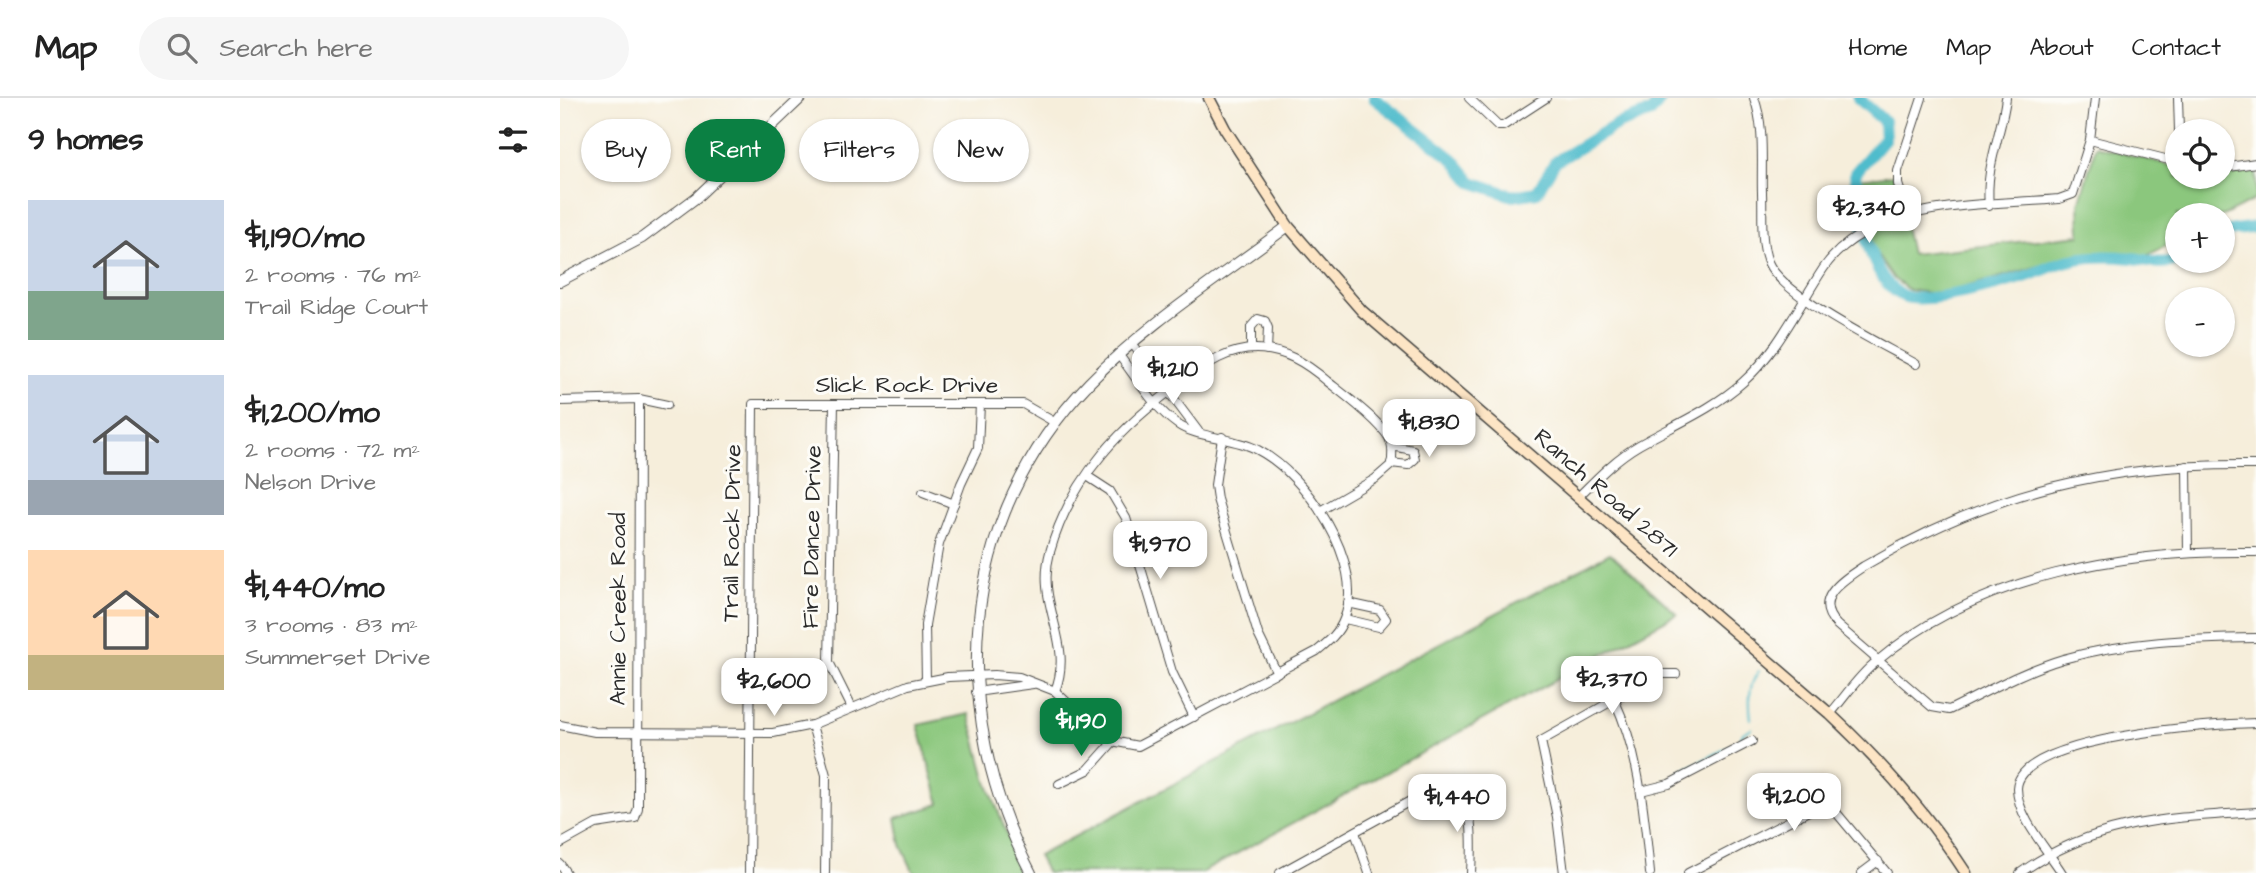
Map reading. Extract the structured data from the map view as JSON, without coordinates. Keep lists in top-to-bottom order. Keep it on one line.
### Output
{"streets":{"main road":["Ranch Road 2871"],"street":["Slick Rock Drive","Trail Rock Drive","Fire Dance Drive","Annie Creek Road"]},"crossings":[["Slick Rock Drive","Trail Rock Drive"],["Slick Rock Drive","Fire Dance Drive"]],"page":{"header":"Map","search":"Search here","nav":["Home","Map","About","Contact"],"heading":"9 homes","map_buttons":["+","−"],"chip":["Buy","Rent","Filters","New"],"list":[{"name":"$1,190/mo","note":"2 rooms · 76 m² · Trail Ridge Court"},{"name":"$1,200/mo","note":"2 rooms · 72 m² · Nelson Drive"},{"name":"$1,440/mo","note":"3 rooms · 83 m² · Summerset Drive"}],"price":["$2,340","$1,210","$1,830","$1,970","$2,370","$2,600","$1,190","$1,200","$1,440"]}}
